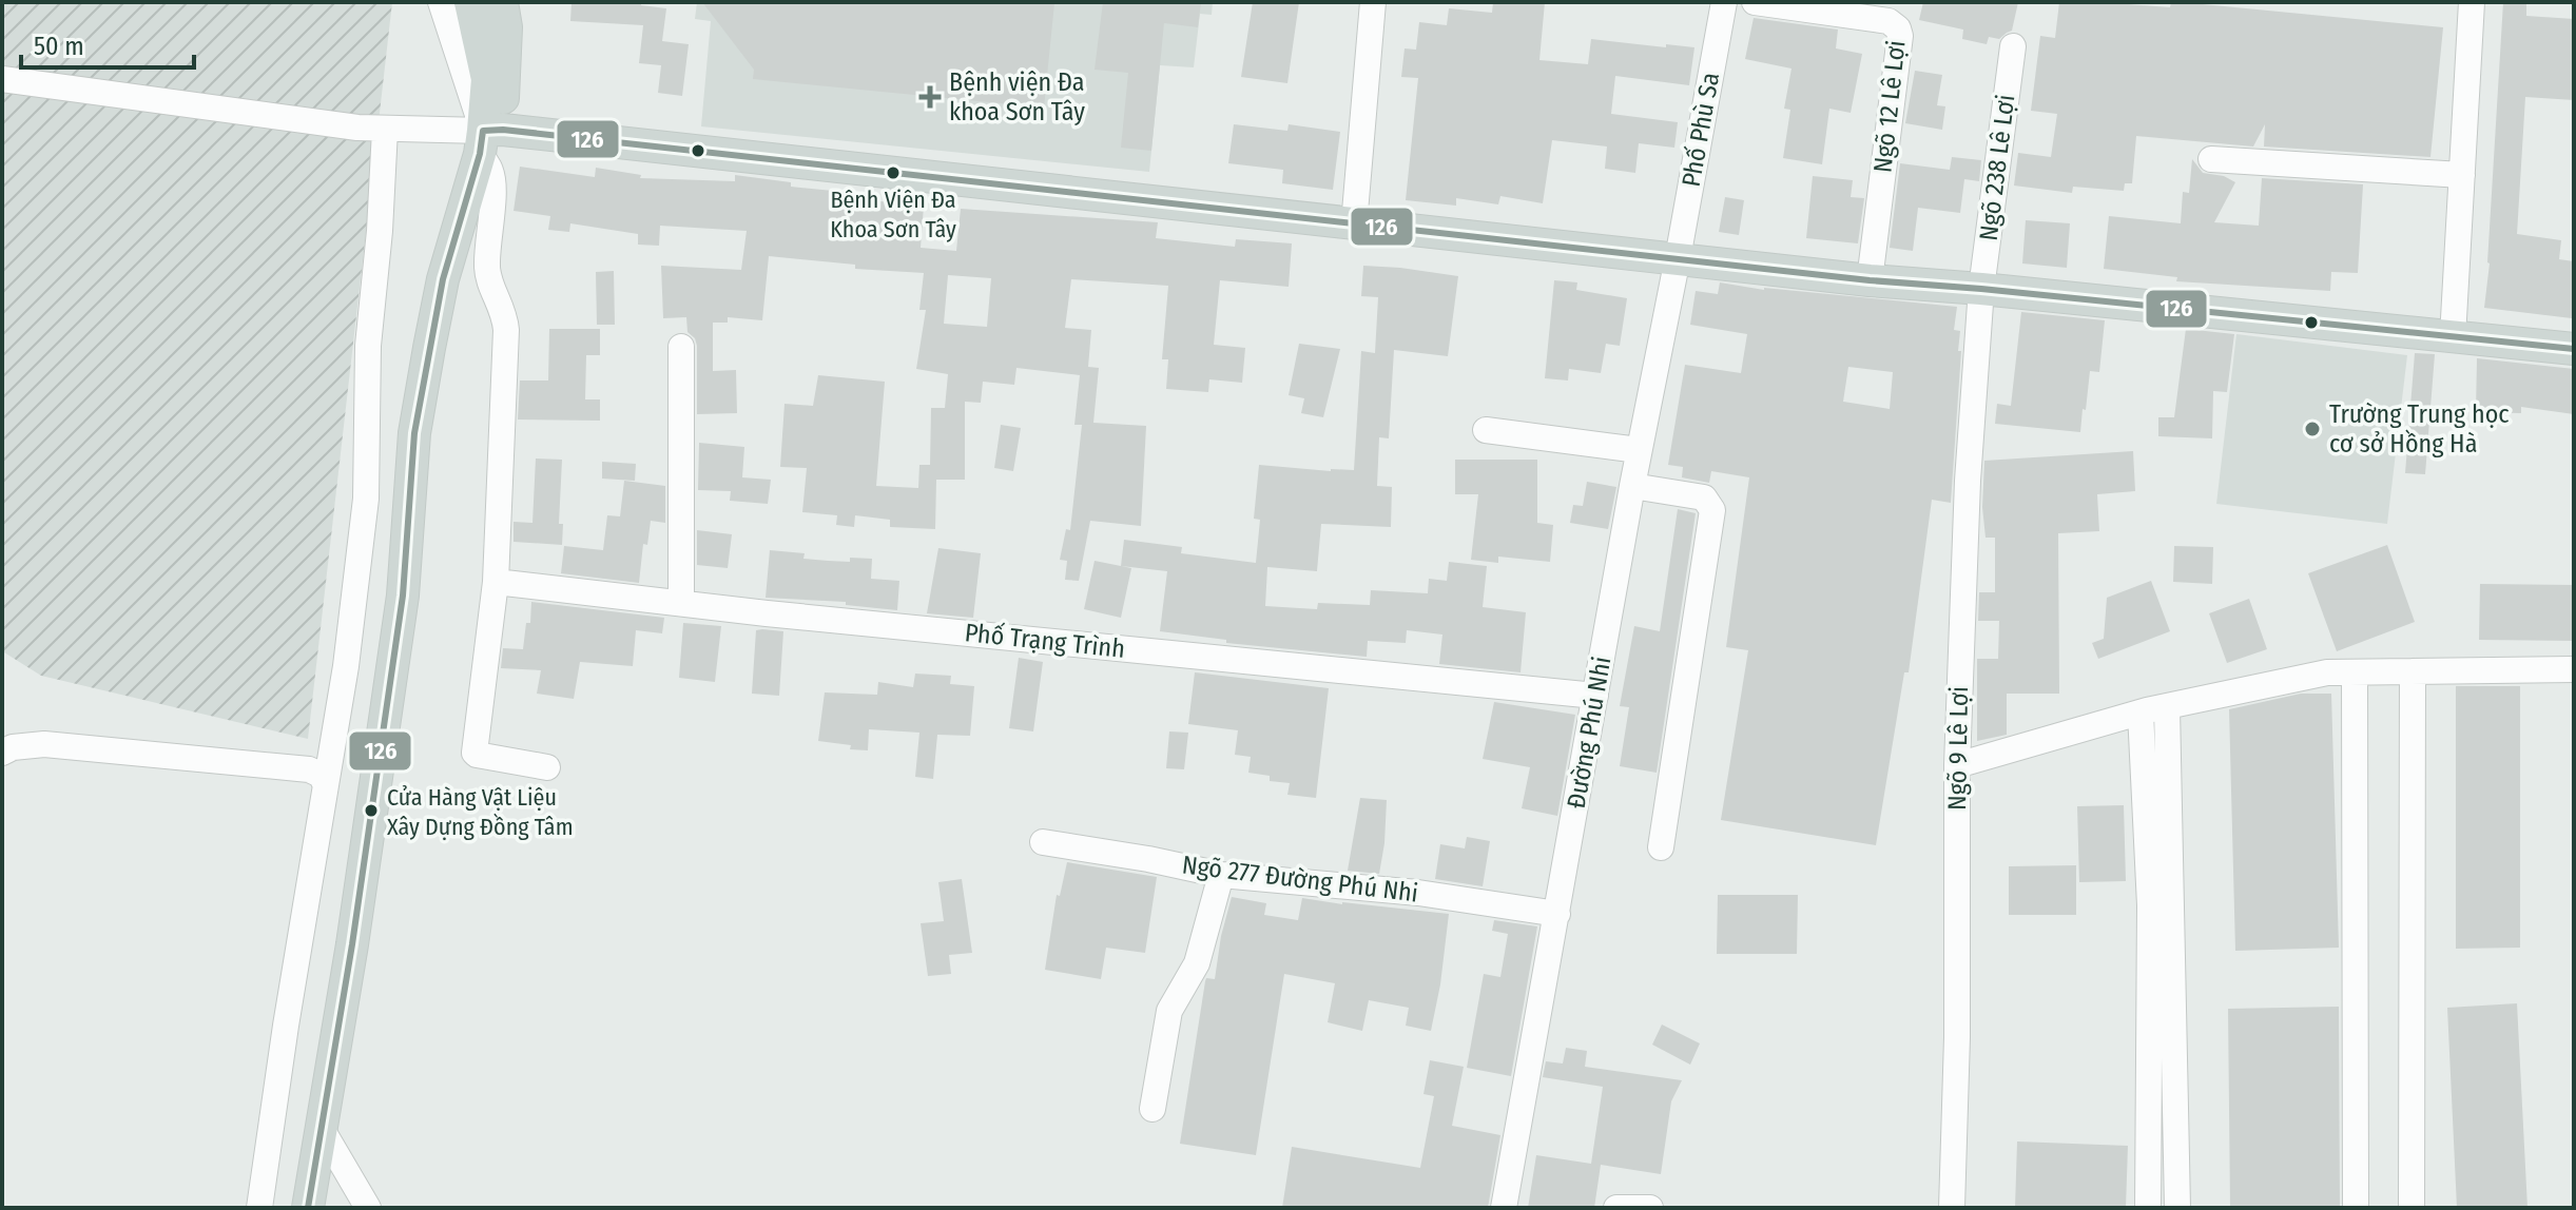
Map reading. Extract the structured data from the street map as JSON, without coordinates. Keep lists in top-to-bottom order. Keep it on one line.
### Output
{"streets":{"street":["Ngõ 12 Lê Lợi","Phố Phù Sa","Ngõ 238 Lê Lợi","Phố Trạng Trình","Đường Phú Nhi","Ngõ 9 Lê Lợi","Ngõ 277 Đường Phú Nhi"]},"crossings":[["Phố Phù Sa","Đường Phú Nhi"],["Ngõ 238 Lê Lợi","Ngõ 9 Lê Lợi"],["Phố Trạng Trình","Đường Phú Nhi"],["Đường Phú Nhi","Ngõ 277 Đường Phú Nhi"]],"places":{"health":["Bệnh viện Đa khoa Sơn Tây"],"other":["Bệnh Viện Đa Khoa Sơn Tây","Trường Trung học cơ sở Hồng Hà","Cửa Hàng Vật Liệu Xây Dựng Đồng Tâm"]},"lines":["transit line 126"],"scale_bar":"50 m"}
